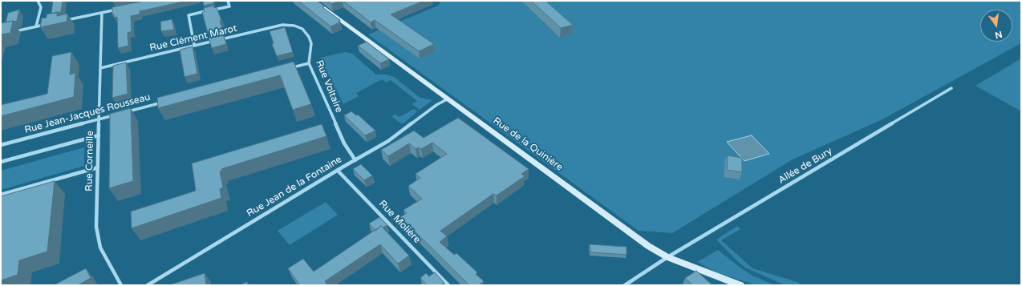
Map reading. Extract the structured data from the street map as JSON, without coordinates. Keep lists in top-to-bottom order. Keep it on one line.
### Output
{"streets":{"street":["Rue Clément Marot","Rue Voltaire","Rue Jean-Jacques Rousseau","Rue de la Quinière","Rue Corneille","Allée de Bury","Rue Jean de la Fontaine","Rue Molière"]},"crossings":[["Rue Clément Marot","Rue Voltaire"],["Rue Clément Marot","Rue Corneille"],["Rue Voltaire","Rue Jean de la Fontaine"],["Rue Jean-Jacques Rousseau","Rue Corneille"],["Rue de la Quinière","Allée de Bury"],["Rue de la Quinière","Rue Jean de la Fontaine"],["Rue Jean de la Fontaine","Rue Molière"]],"north":"bottom"}
